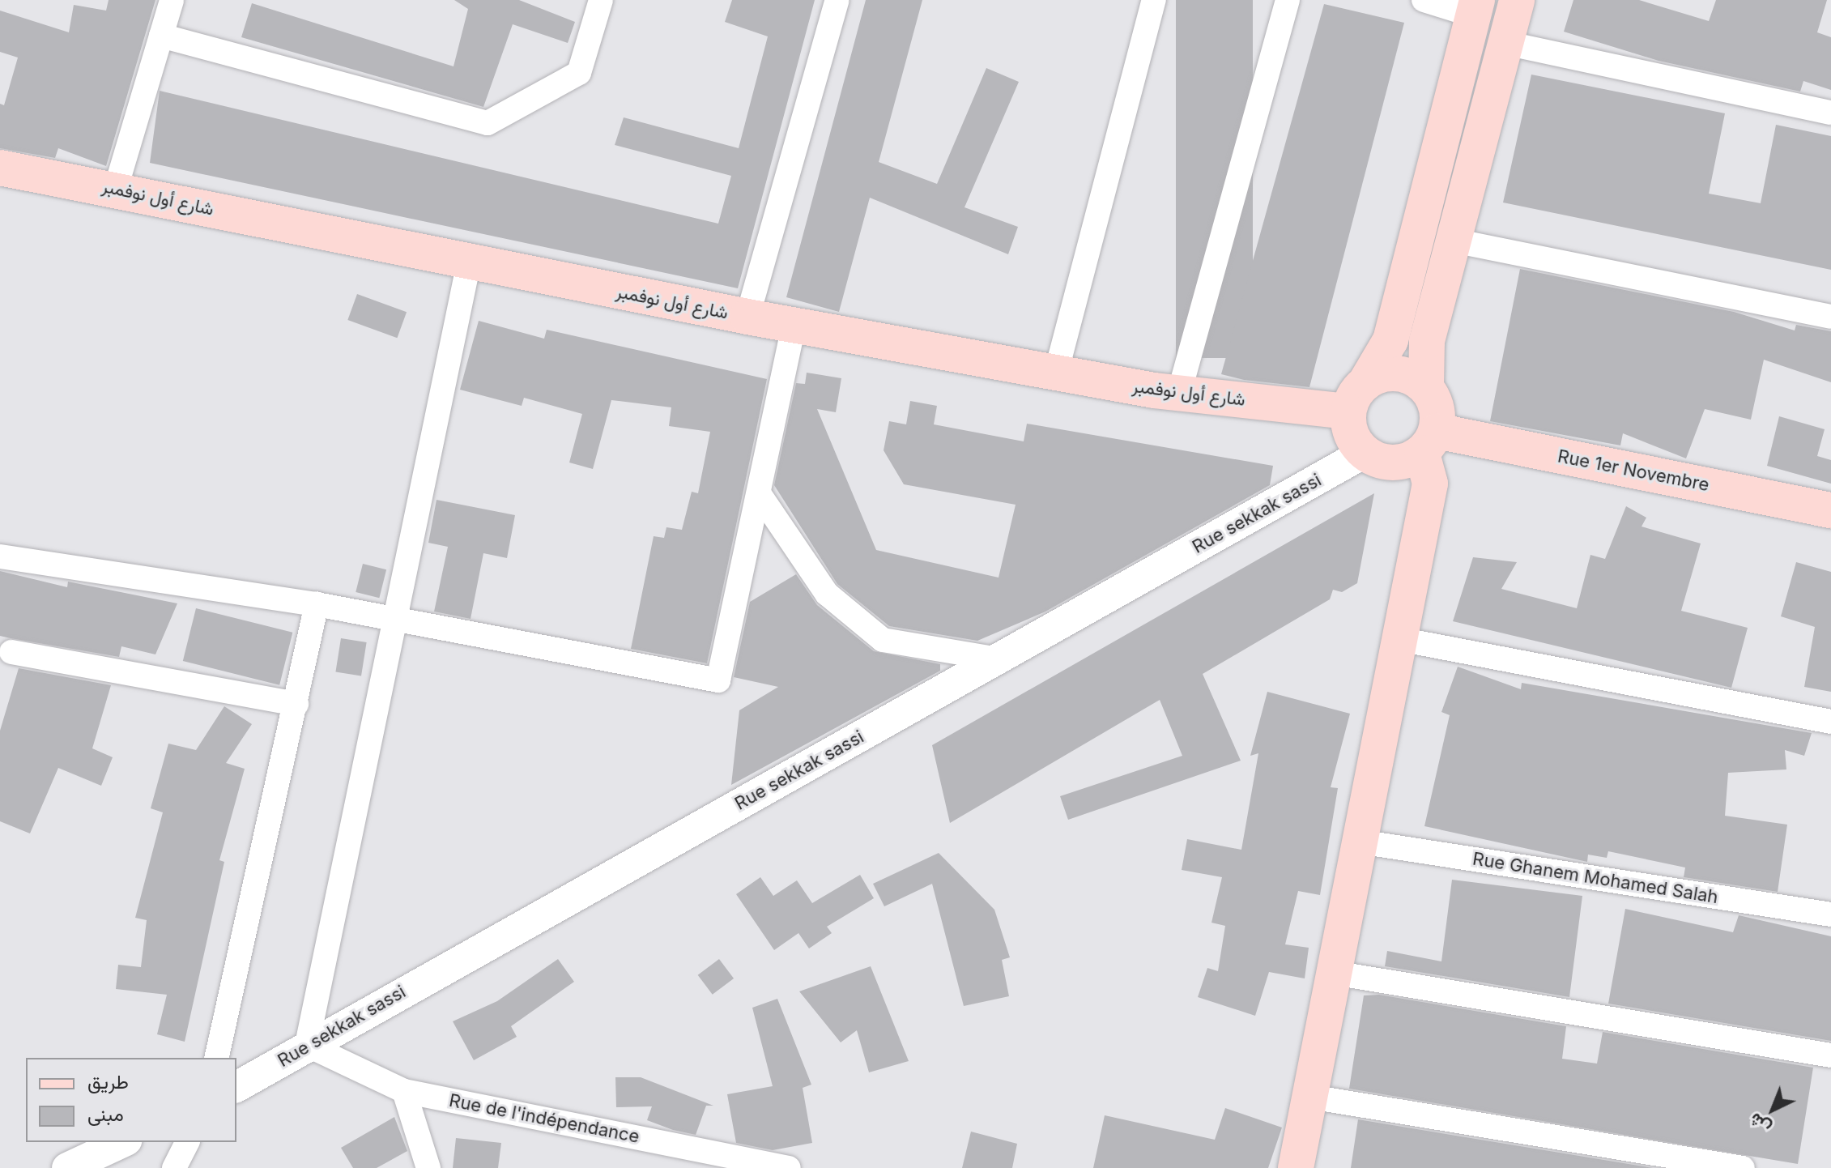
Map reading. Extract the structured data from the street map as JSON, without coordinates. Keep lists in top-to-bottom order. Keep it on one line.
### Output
{"streets":{"main road":["شارع أول نوفمبر","Rue 1er Novembre"],"street":["Rue sekkak sassi","Rue Ghanem Mohamed Salah","Rue de l'indépendance"]},"crossings":[["شارع أول نوفمبر","Rue 1er Novembre"],["شارع أول نوفمبر","Rue sekkak sassi"],["Rue 1er Novembre","Rue sekkak sassi"],["Rue sekkak sassi","Rue de l'indépendance"]],"legend":["طريق","مبنى"],"north":"bottom left"}
